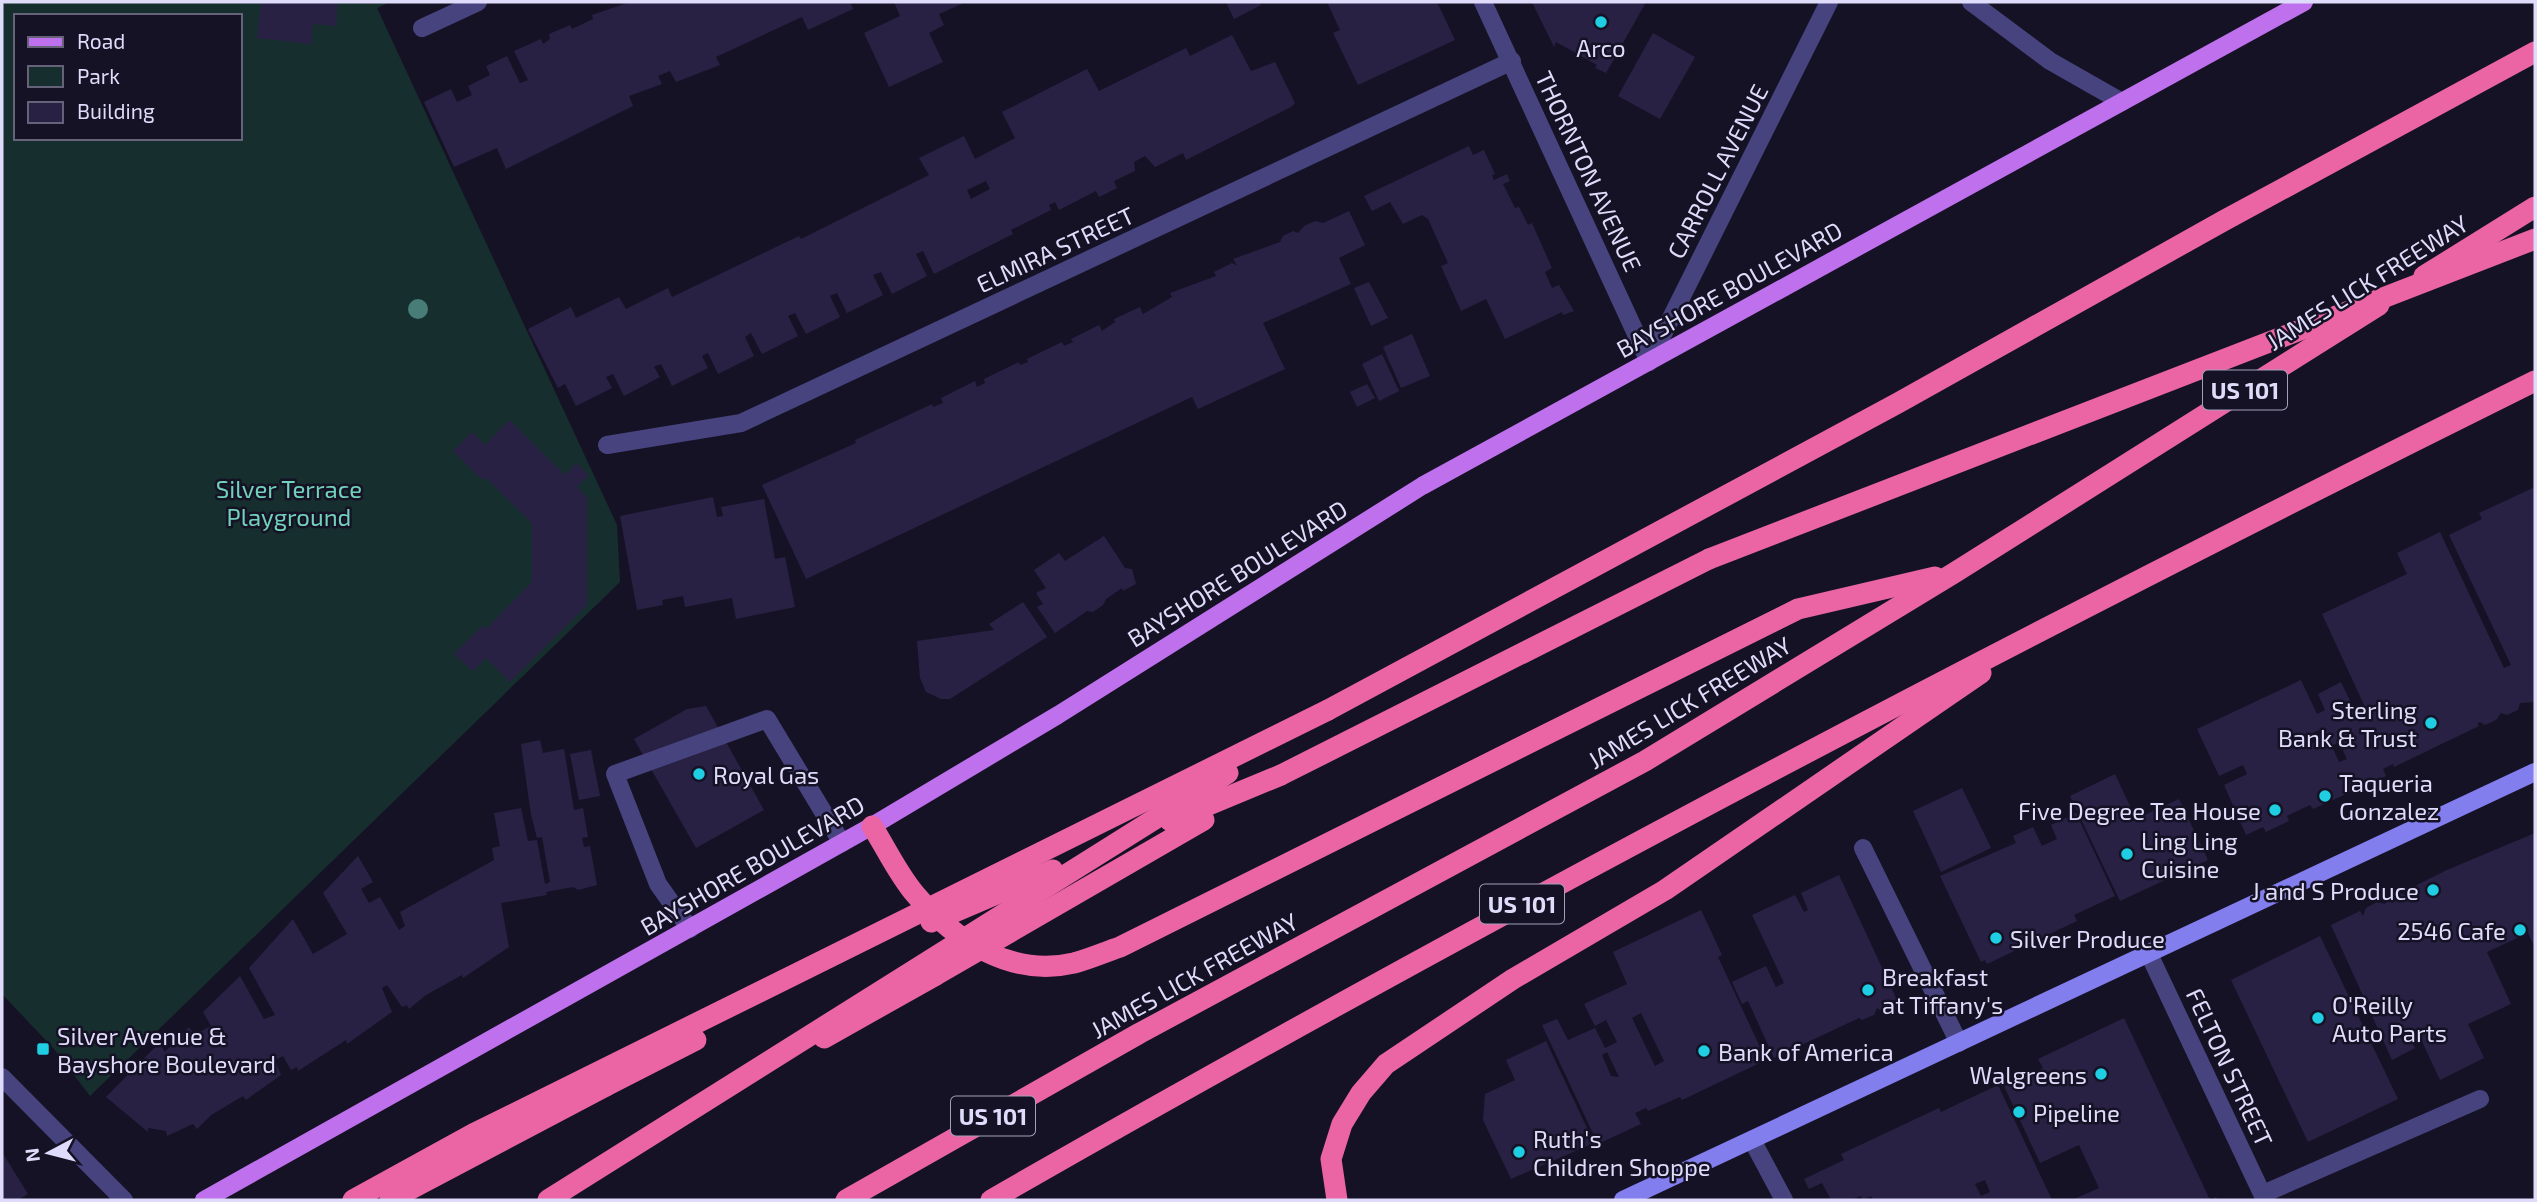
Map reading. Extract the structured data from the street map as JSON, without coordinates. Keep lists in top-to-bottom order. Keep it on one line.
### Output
{"streets":{"highway":["JAMES LICK FREEWAY","US 101"],"main road":["BAYSHORE BOULEVARD"],"street":["THORNTON AVENUE","CARROLL AVENUE","ELMIRA STREET","FELTON STREET"]},"crossings":[["THORNTON AVENUE","CARROLL AVENUE"],["THORNTON AVENUE","ELMIRA STREET"],["THORNTON AVENUE","BAYSHORE BOULEVARD"],["CARROLL AVENUE","BAYSHORE BOULEVARD"]],"parks":["Silver Terrace Playground"],"places":{"other":["Arco","Sterling Bank & Trust","Royal Gas","Taqueria Gonzalez","Five Degree Tea House","Ling Ling Cuisine","J and S Produce","2546 Cafe","Silver Produce","Breakfast at Tiffany's","O'Reilly Auto Parts","Bank of America","Walgreens","Pipeline","Ruth's Children Shoppe"],"transit":["Silver Avenue & Bayshore Boulevard"]},"legend":["Road","Park","Building"],"north":"left"}
